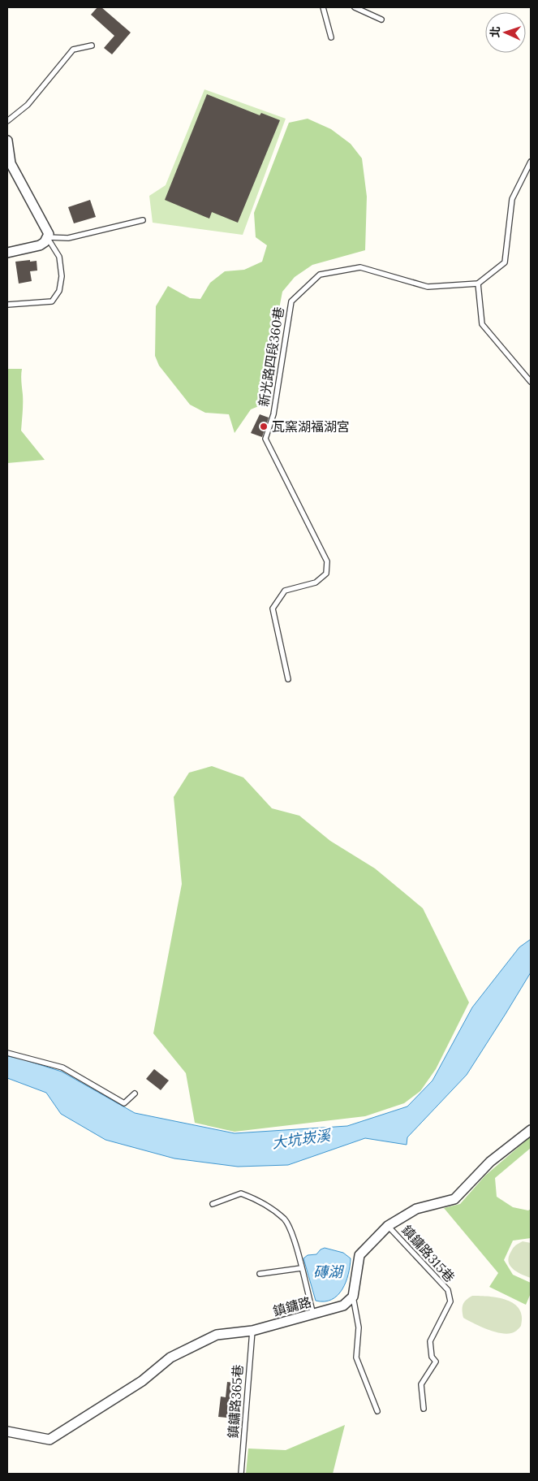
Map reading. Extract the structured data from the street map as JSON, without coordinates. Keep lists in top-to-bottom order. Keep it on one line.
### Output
{"streets":{"street":["鎮鏞路"],"lane":["新光路四段360巷","鎮鏞路315巷","鎮鏞路365巷"]},"crossings":[["鎮鏞路","鎮鏞路365巷"]],"water":["大坑崁溪","磚湖"],"places":["瓦窯湖福湖宮"],"north":"left"}
